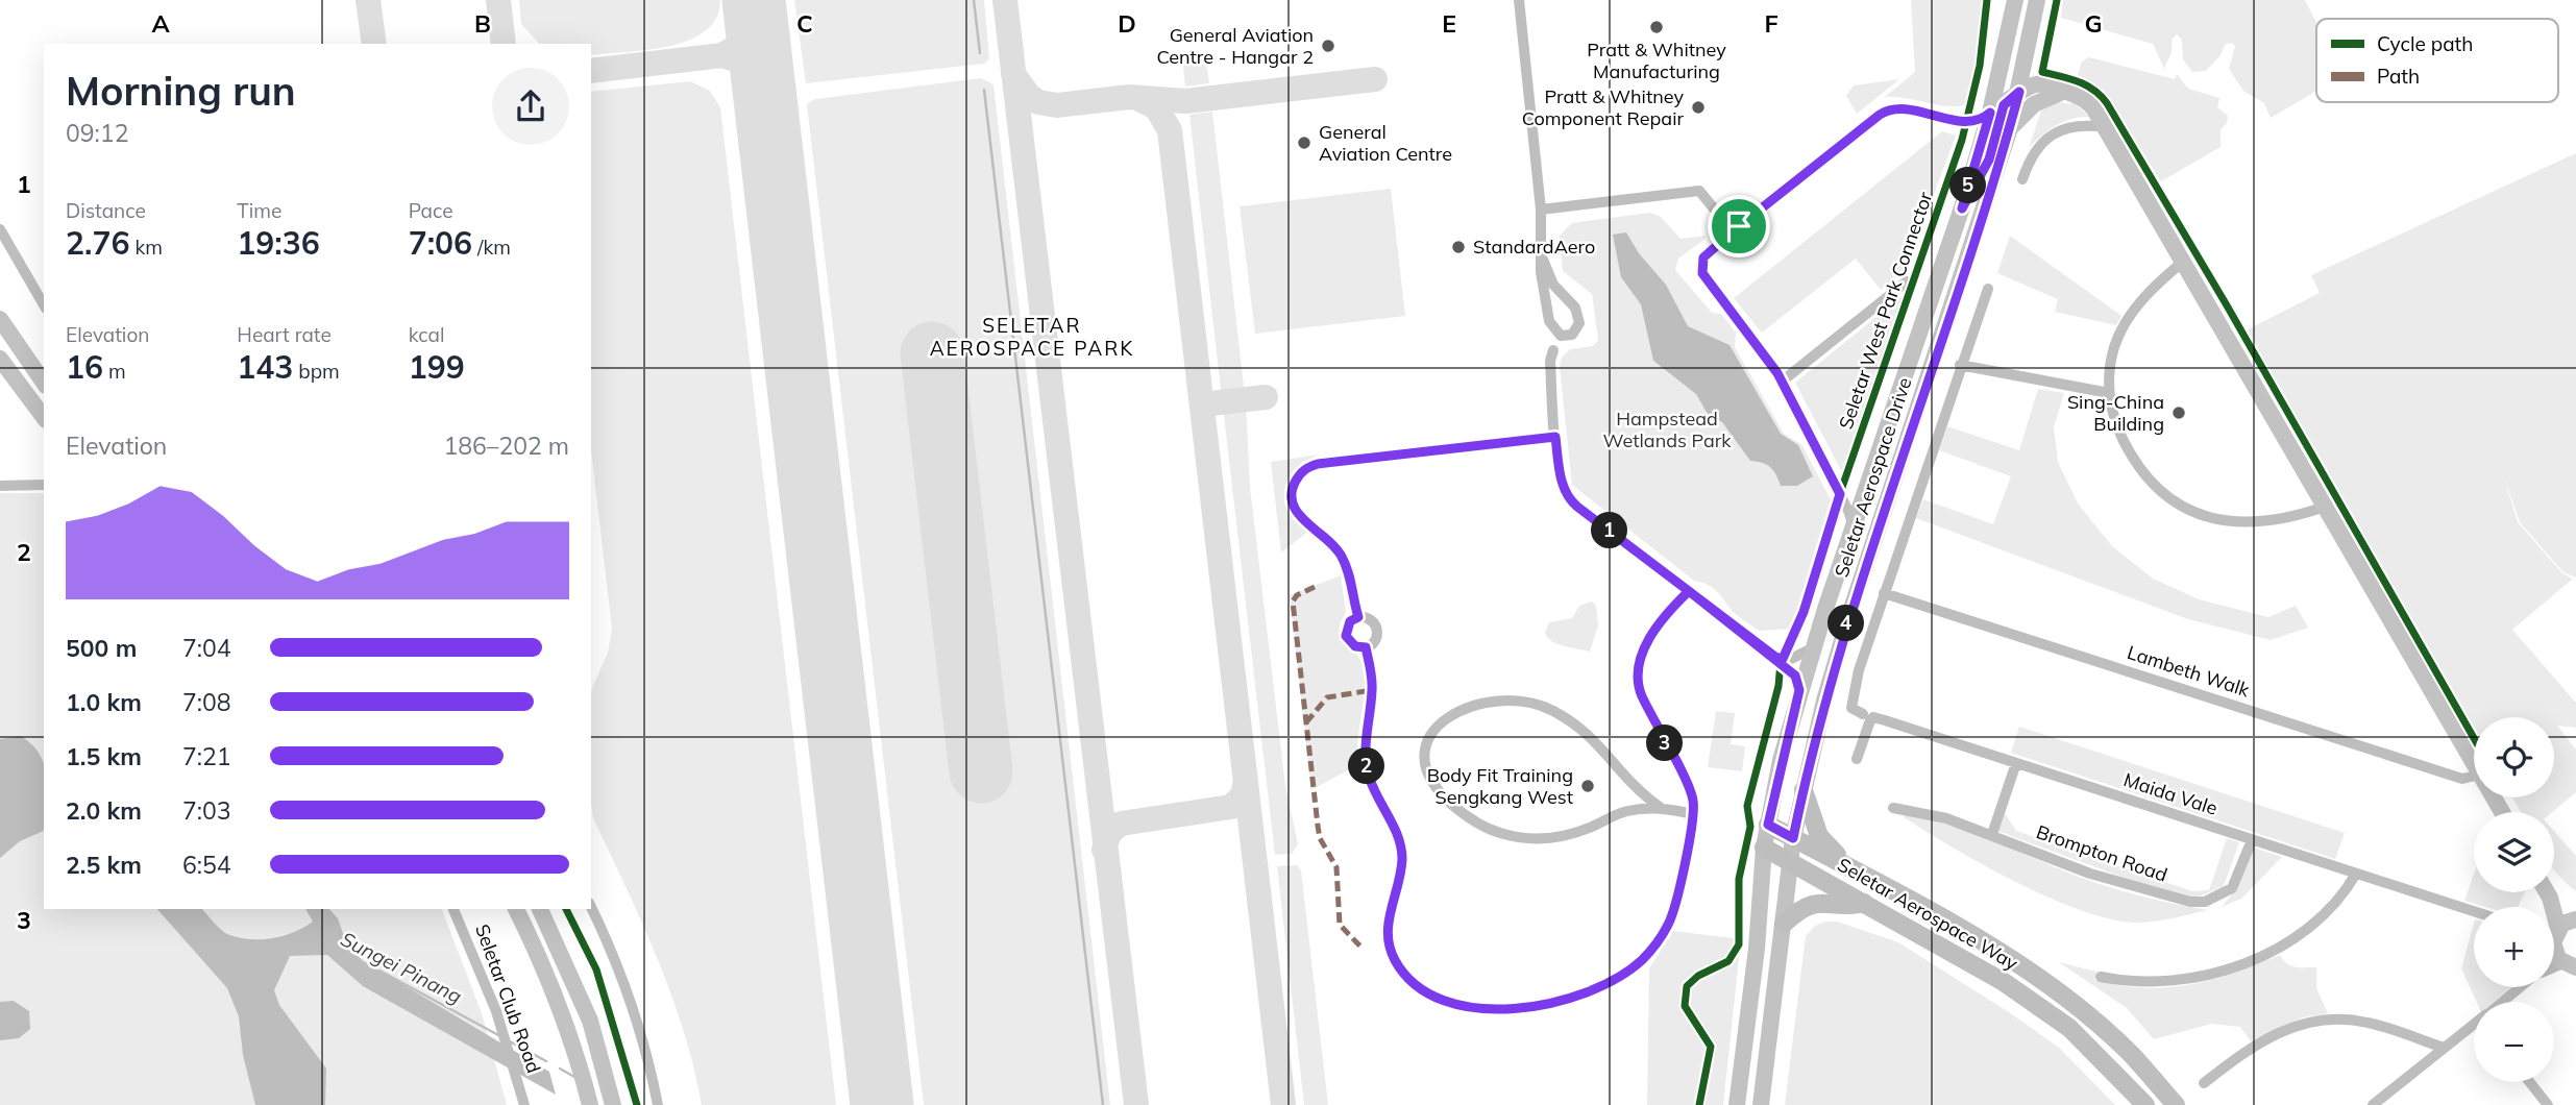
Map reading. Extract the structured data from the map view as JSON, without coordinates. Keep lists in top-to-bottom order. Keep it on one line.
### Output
{"streets":{"main road":["Seletar Aerospace Way"],"street":["Seletar Aerospace Drive","Lambeth Walk","Maida Vale","Brompton Road","Seletar Club Road"],"cycle path":["Seletar West Park Connector"]},"crossings":[["Seletar Aerospace Drive","Seletar Aerospace Way"],["Maida Vale","Brompton Road"]],"districts":["SELETAR AEROSPACE PARK"],"water":["Sungei Pinang"],"parks":["Hampstead Wetlands Park"],"places":["Pratt & Whitney Manufacturing","General Aviation Centre - Hangar 2","Pratt & Whitney Component Repair","General Aviation Centre","StandardAero","Sing-China Building","Body Fit Training Sengkang West"],"legend":["Cycle path","Path"],"page":{"heading":["Morning run","09:12"],"pins":["5","1","4","3","2"],"stats":[["Distance","2.76 km"],["Time","19:36"],["Pace","7:06 /km"],["Elevation","16 m"],["Heart rate","143 bpm"],["kcal","199"]],"chart":["Elevation","186–202 m"],"list":[{"name":"500 m","note":"7:04"},{"name":"1.0 km","note":"7:08"},{"name":"1.5 km","note":"7:21"},{"name":"2.0 km","note":"7:03"},{"name":"2.5 km","note":"6:54"}],"map_buttons":["+","−"]},"grid":{"columns":["A","B","C","D","E","F","G"],"rows":["1","2","3"]}}
